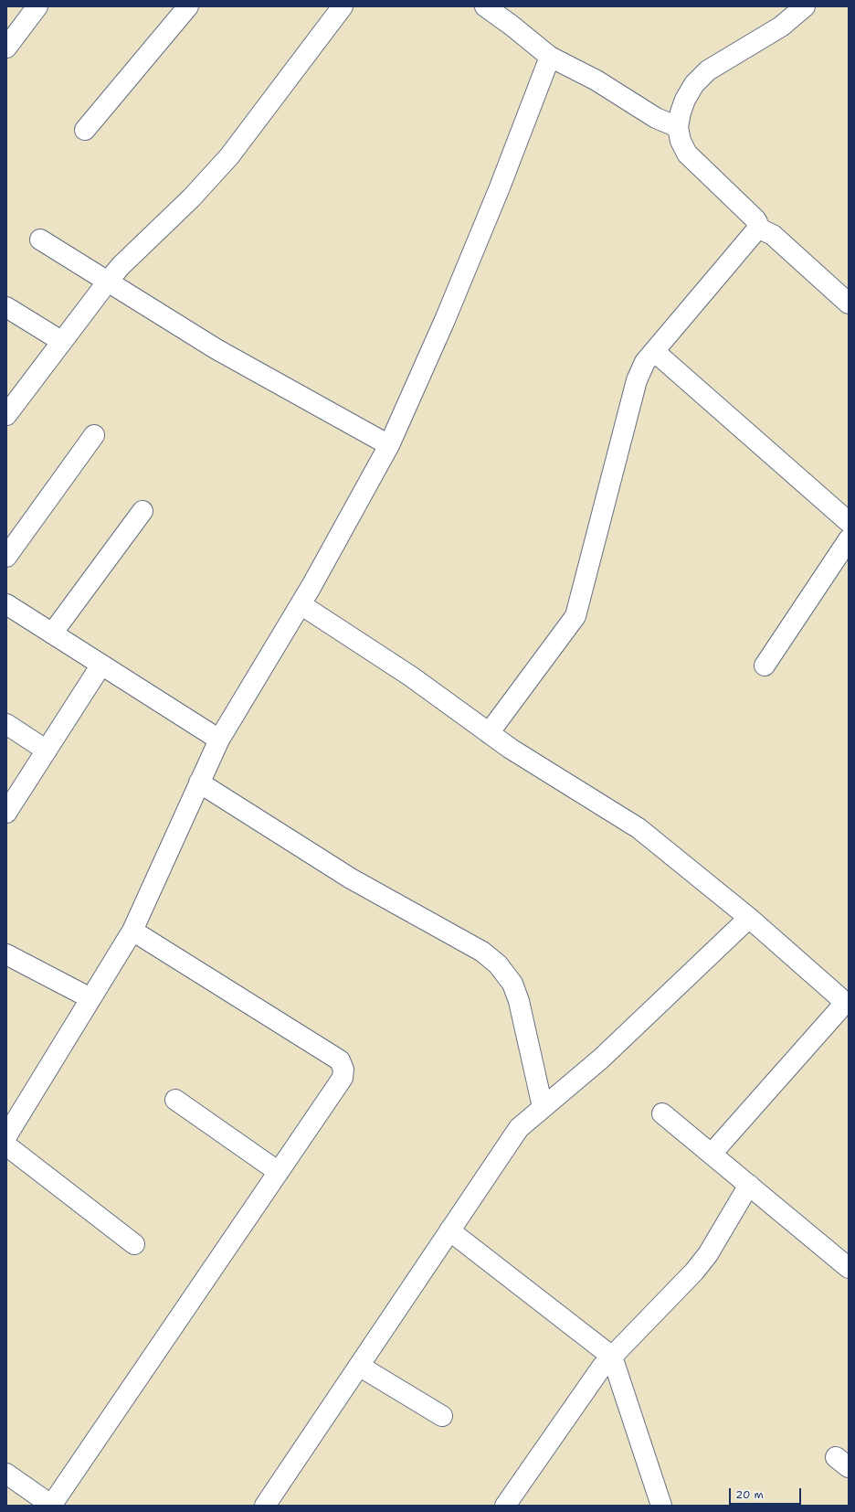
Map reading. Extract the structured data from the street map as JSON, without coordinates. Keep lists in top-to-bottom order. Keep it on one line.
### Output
{"scale_bar":"20 m"}
